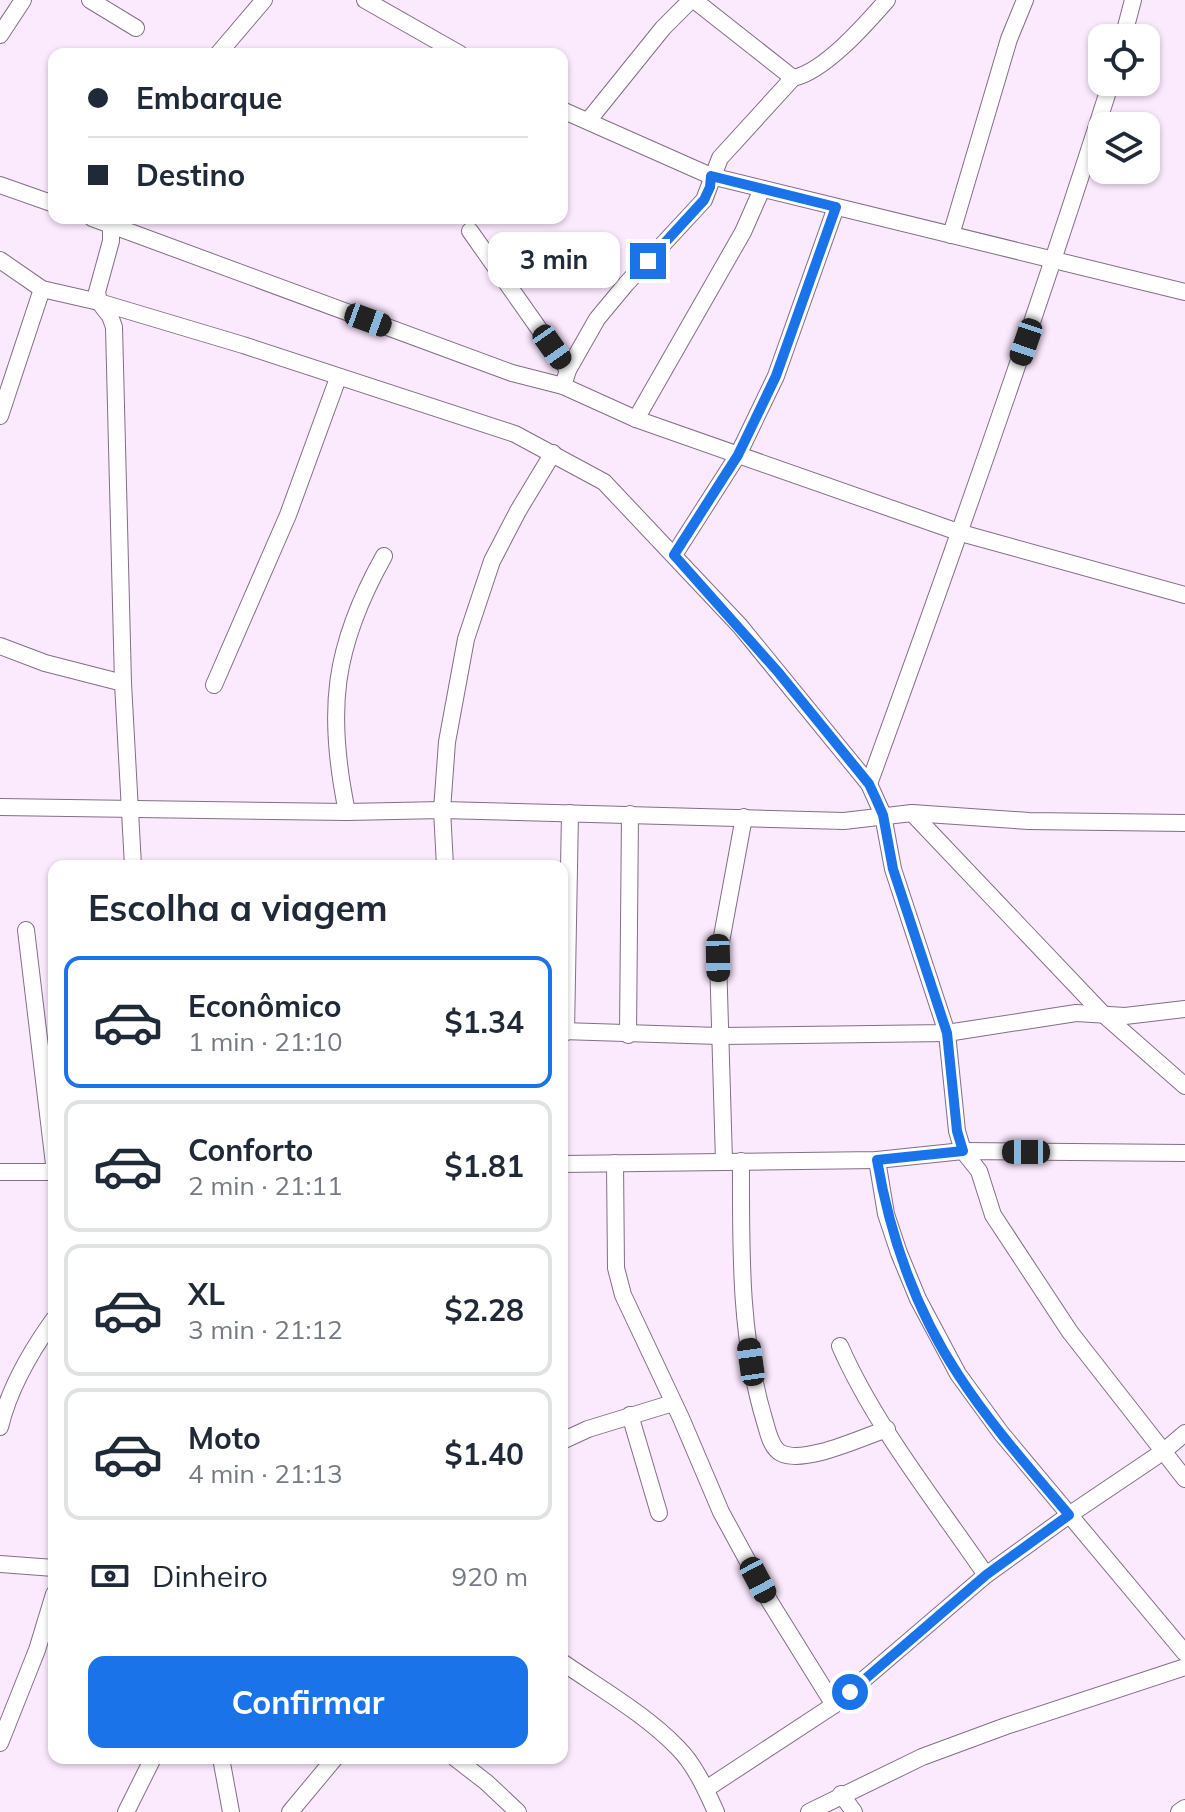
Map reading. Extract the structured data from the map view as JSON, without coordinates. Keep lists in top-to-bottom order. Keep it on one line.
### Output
{"page":{"banner":["Embarque","Destino"],"bubble":"3 min","heading":"Escolha a viagem","list":[{"name":"Econômico","note":"1 min · 21:10","value":"$1.34"},{"name":"Conforto","note":"2 min · 21:11","value":"$1.81"},{"name":"XL","note":"3 min · 21:12","value":"$2.28"},{"name":"Moto","note":"4 min · 21:13","value":"$1.40"}],"pay":["Dinheiro","920 m"],"buttons":"Confirmar"}}
